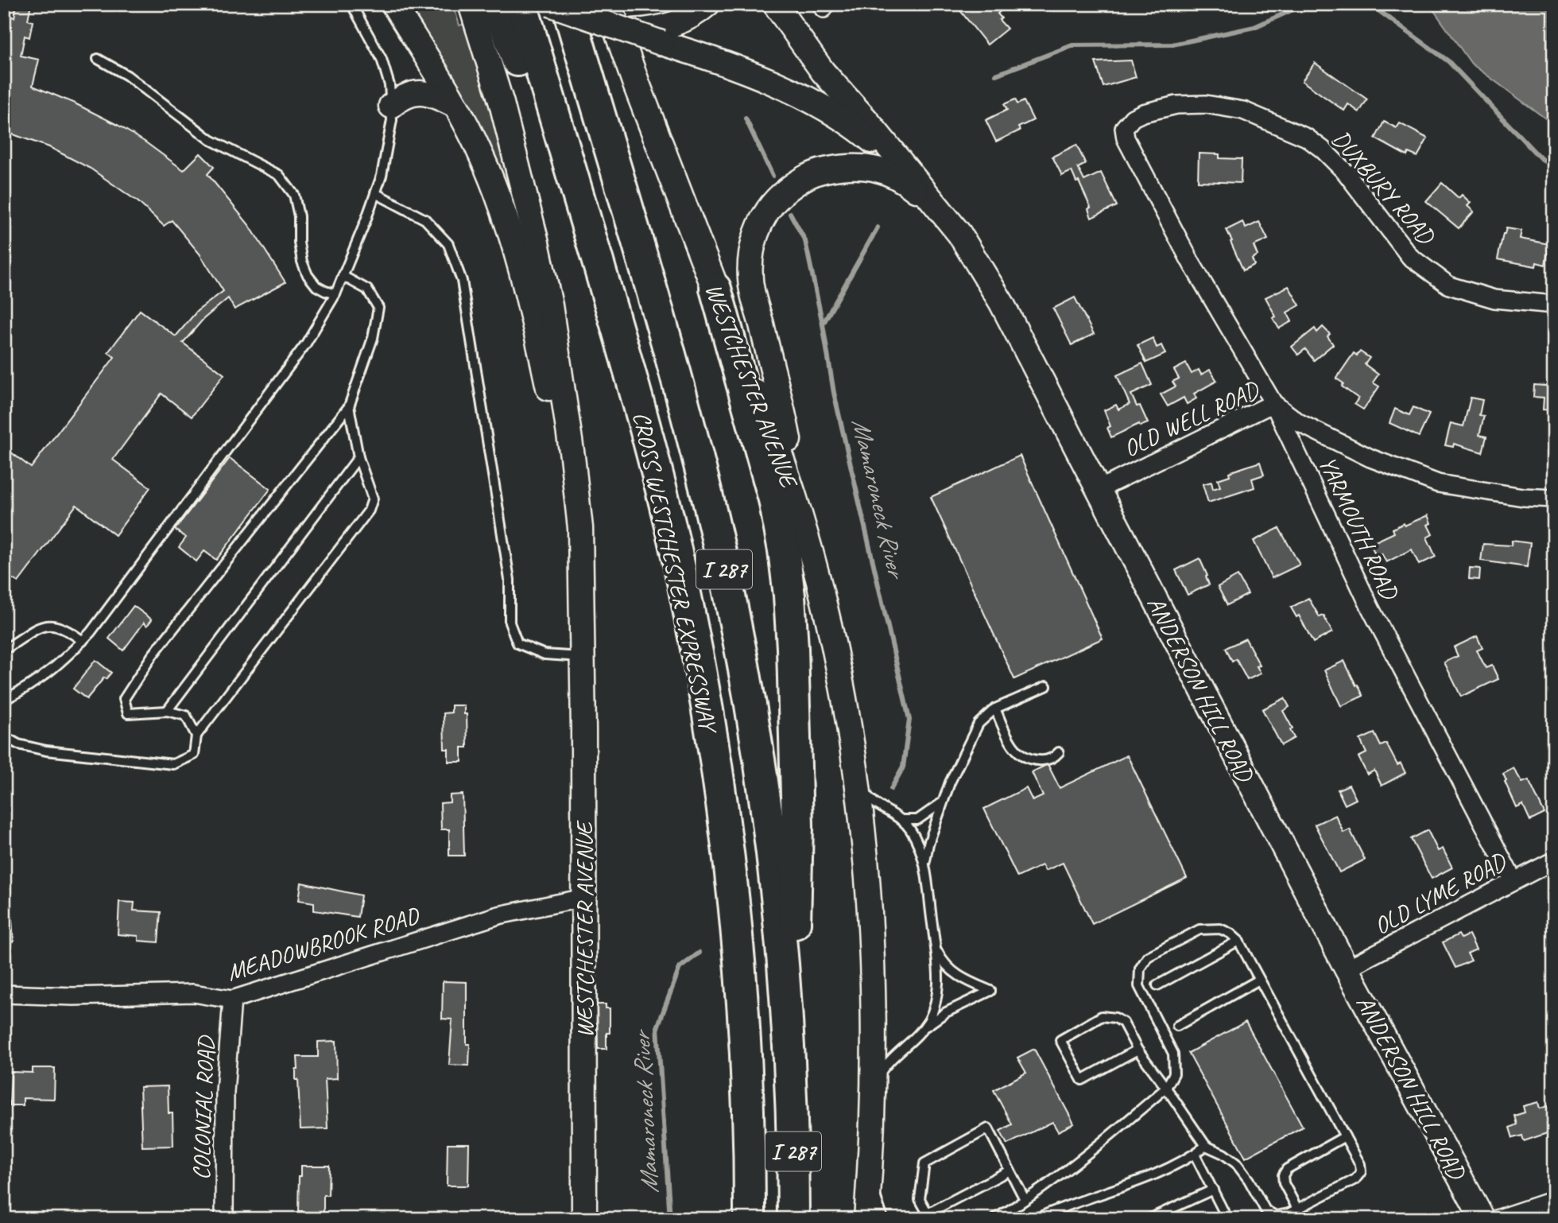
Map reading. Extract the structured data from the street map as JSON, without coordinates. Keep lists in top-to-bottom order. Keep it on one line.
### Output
{"streets":{"highway":["I 287","CROSS WESTCHESTER EXPRESSWAY"],"main road":["WESTCHESTER AVENUE","ANDERSON HILL ROAD"],"street":["DUXBURY ROAD","OLD WELL ROAD","YARMOUTH ROAD","OLD LYME ROAD","MEADOWBROOK ROAD","COLONIAL ROAD"]},"crossings":[["DUXBURY ROAD","YARMOUTH ROAD"],["WESTCHESTER AVENUE","MEADOWBROOK ROAD"],["OLD WELL ROAD","YARMOUTH ROAD"],["OLD WELL ROAD","ANDERSON HILL ROAD"],["YARMOUTH ROAD","OLD LYME ROAD"],["ANDERSON HILL ROAD","OLD LYME ROAD"],["MEADOWBROOK ROAD","COLONIAL ROAD"]],"water":["Mamaroneck River"]}
